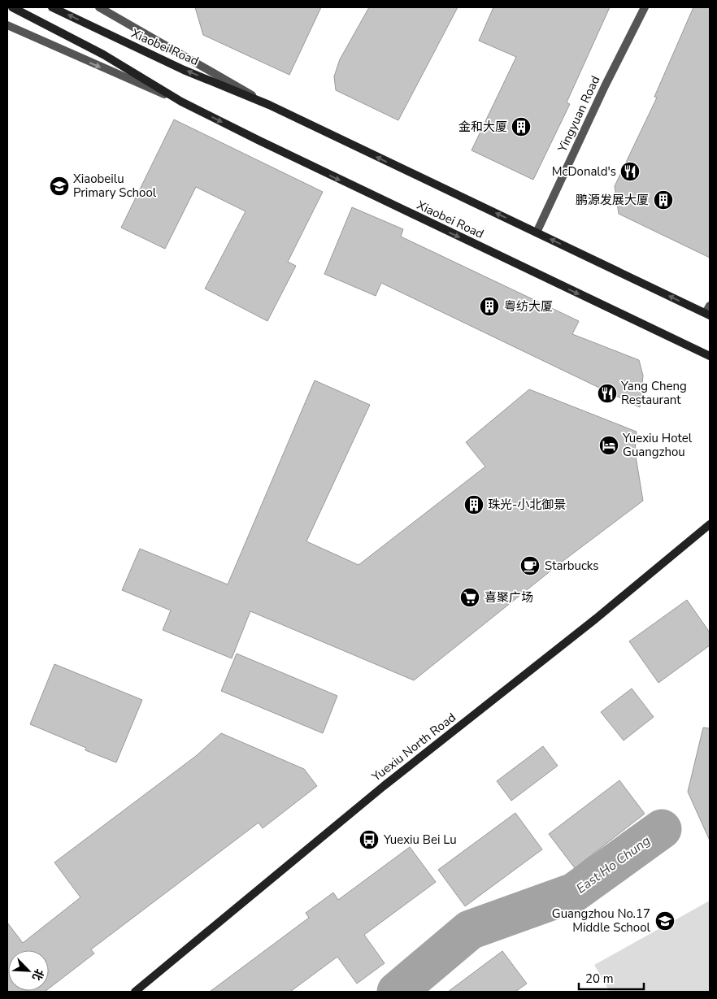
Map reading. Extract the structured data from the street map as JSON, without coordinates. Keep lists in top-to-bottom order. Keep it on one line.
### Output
{"streets":{"main road":["Xiaobei Road","Yuexiu North Road"],"street":["Yingyuan Road"]},"crossings":[["Xiaobei Road","Yingyuan Road"]],"water":["East Ho Chung"],"places":{"building":["金和大厦","鹏源发展大厦","粤纺大厦","珠光-小北御景"],"restaurant":["McDonald's","Yang Cheng Restaurant"],"school or university":["Xiaobeilu Primary School","Guangzhou No.17 Middle School"],"hotel":["Yuexiu Hotel Guangzhou"],"cafe":["Starbucks"],"supermarket":["喜聚广场"],"bus stop":["Yuexiu Bei Lu"]},"scale_bar":"20 m","north":"bottom right"}
